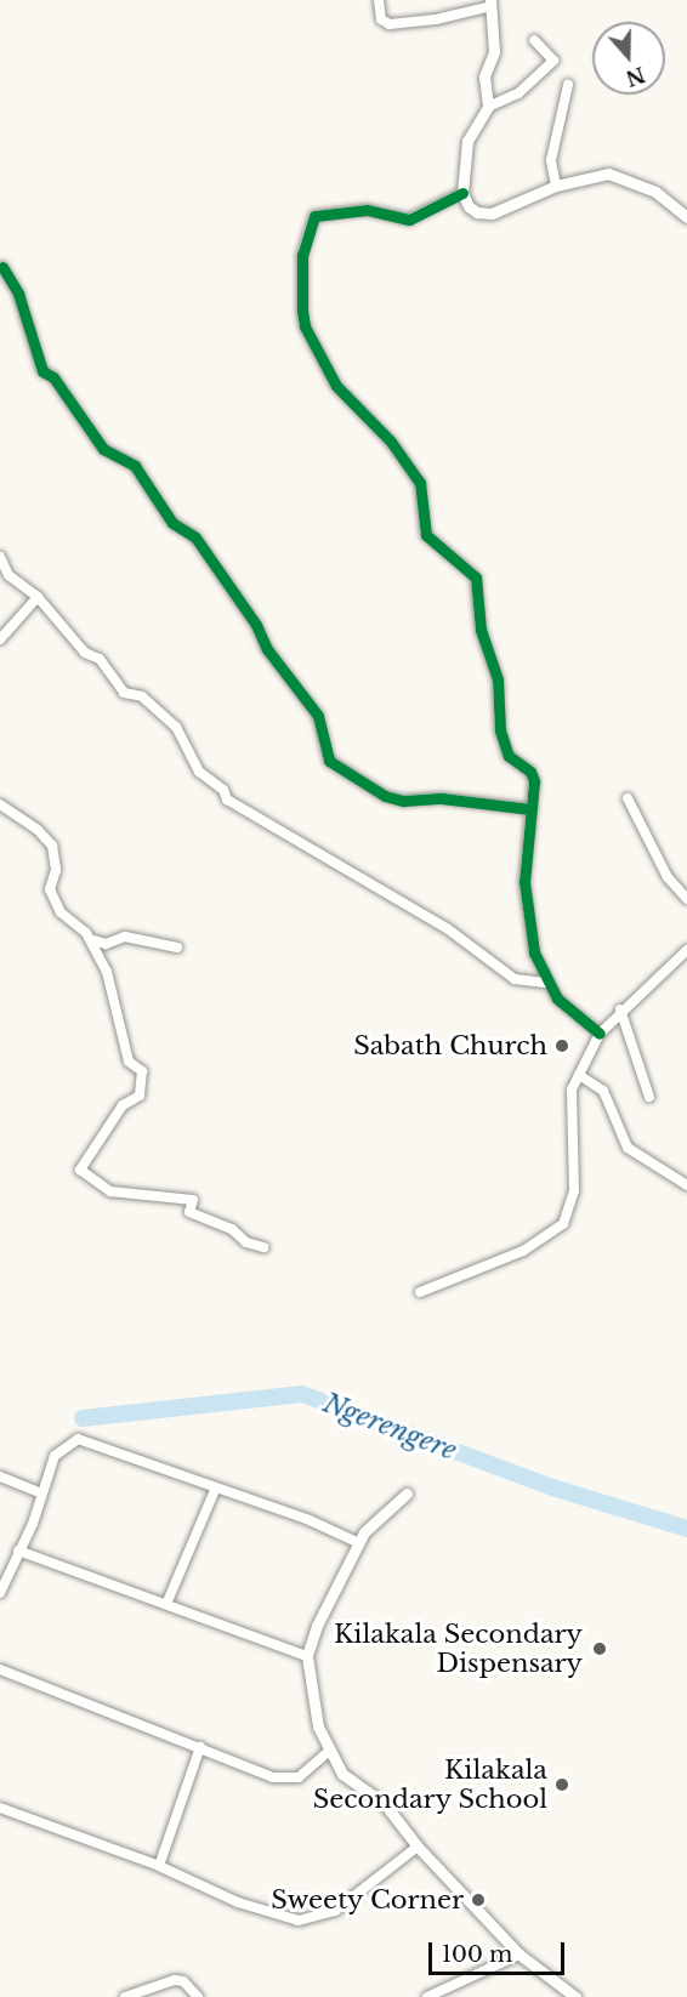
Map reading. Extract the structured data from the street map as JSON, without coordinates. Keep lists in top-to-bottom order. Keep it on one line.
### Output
{"water":["Ngerengere"],"places":["Sabath Church","Kilakala Secondary Dispensary","Kilakala Secondary School","Sweety Corner"],"scale_bar":"100 m","north":"bottom"}
